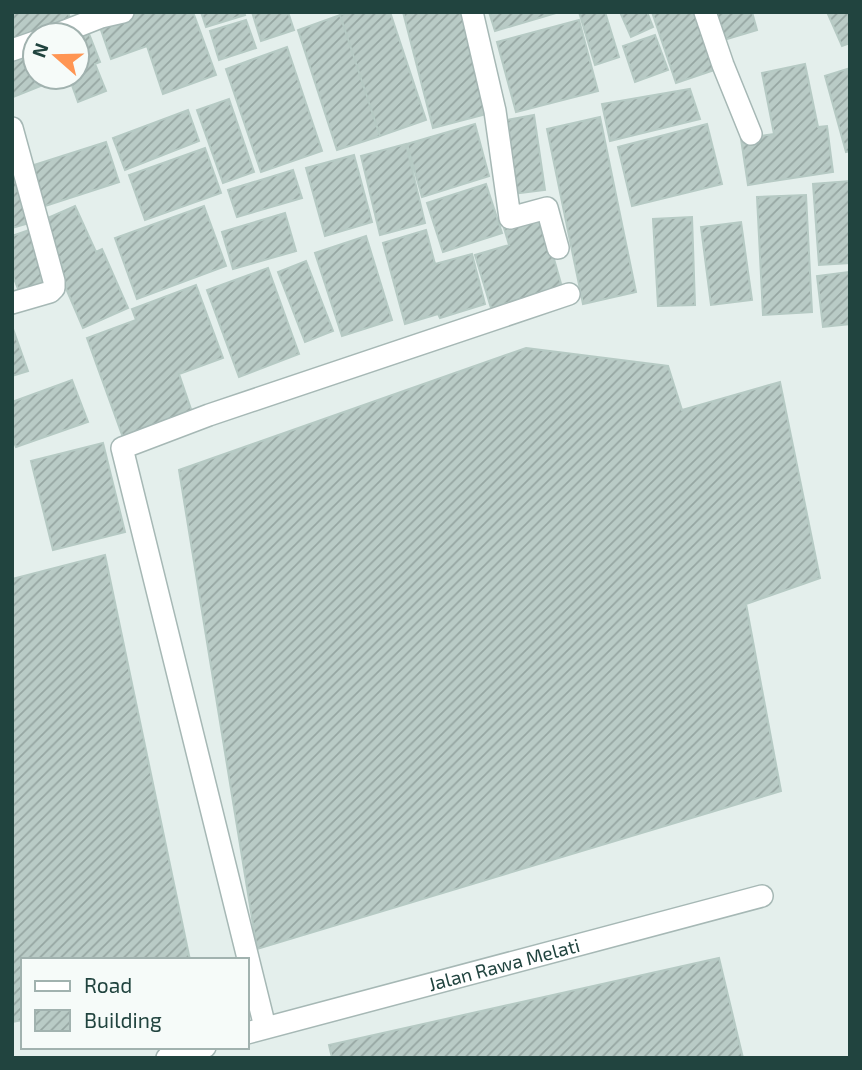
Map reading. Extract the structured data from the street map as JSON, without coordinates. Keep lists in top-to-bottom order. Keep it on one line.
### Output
{"streets":{"street":["Jalan Rawa Melati"]},"legend":["Road","Building"],"north":"left"}
